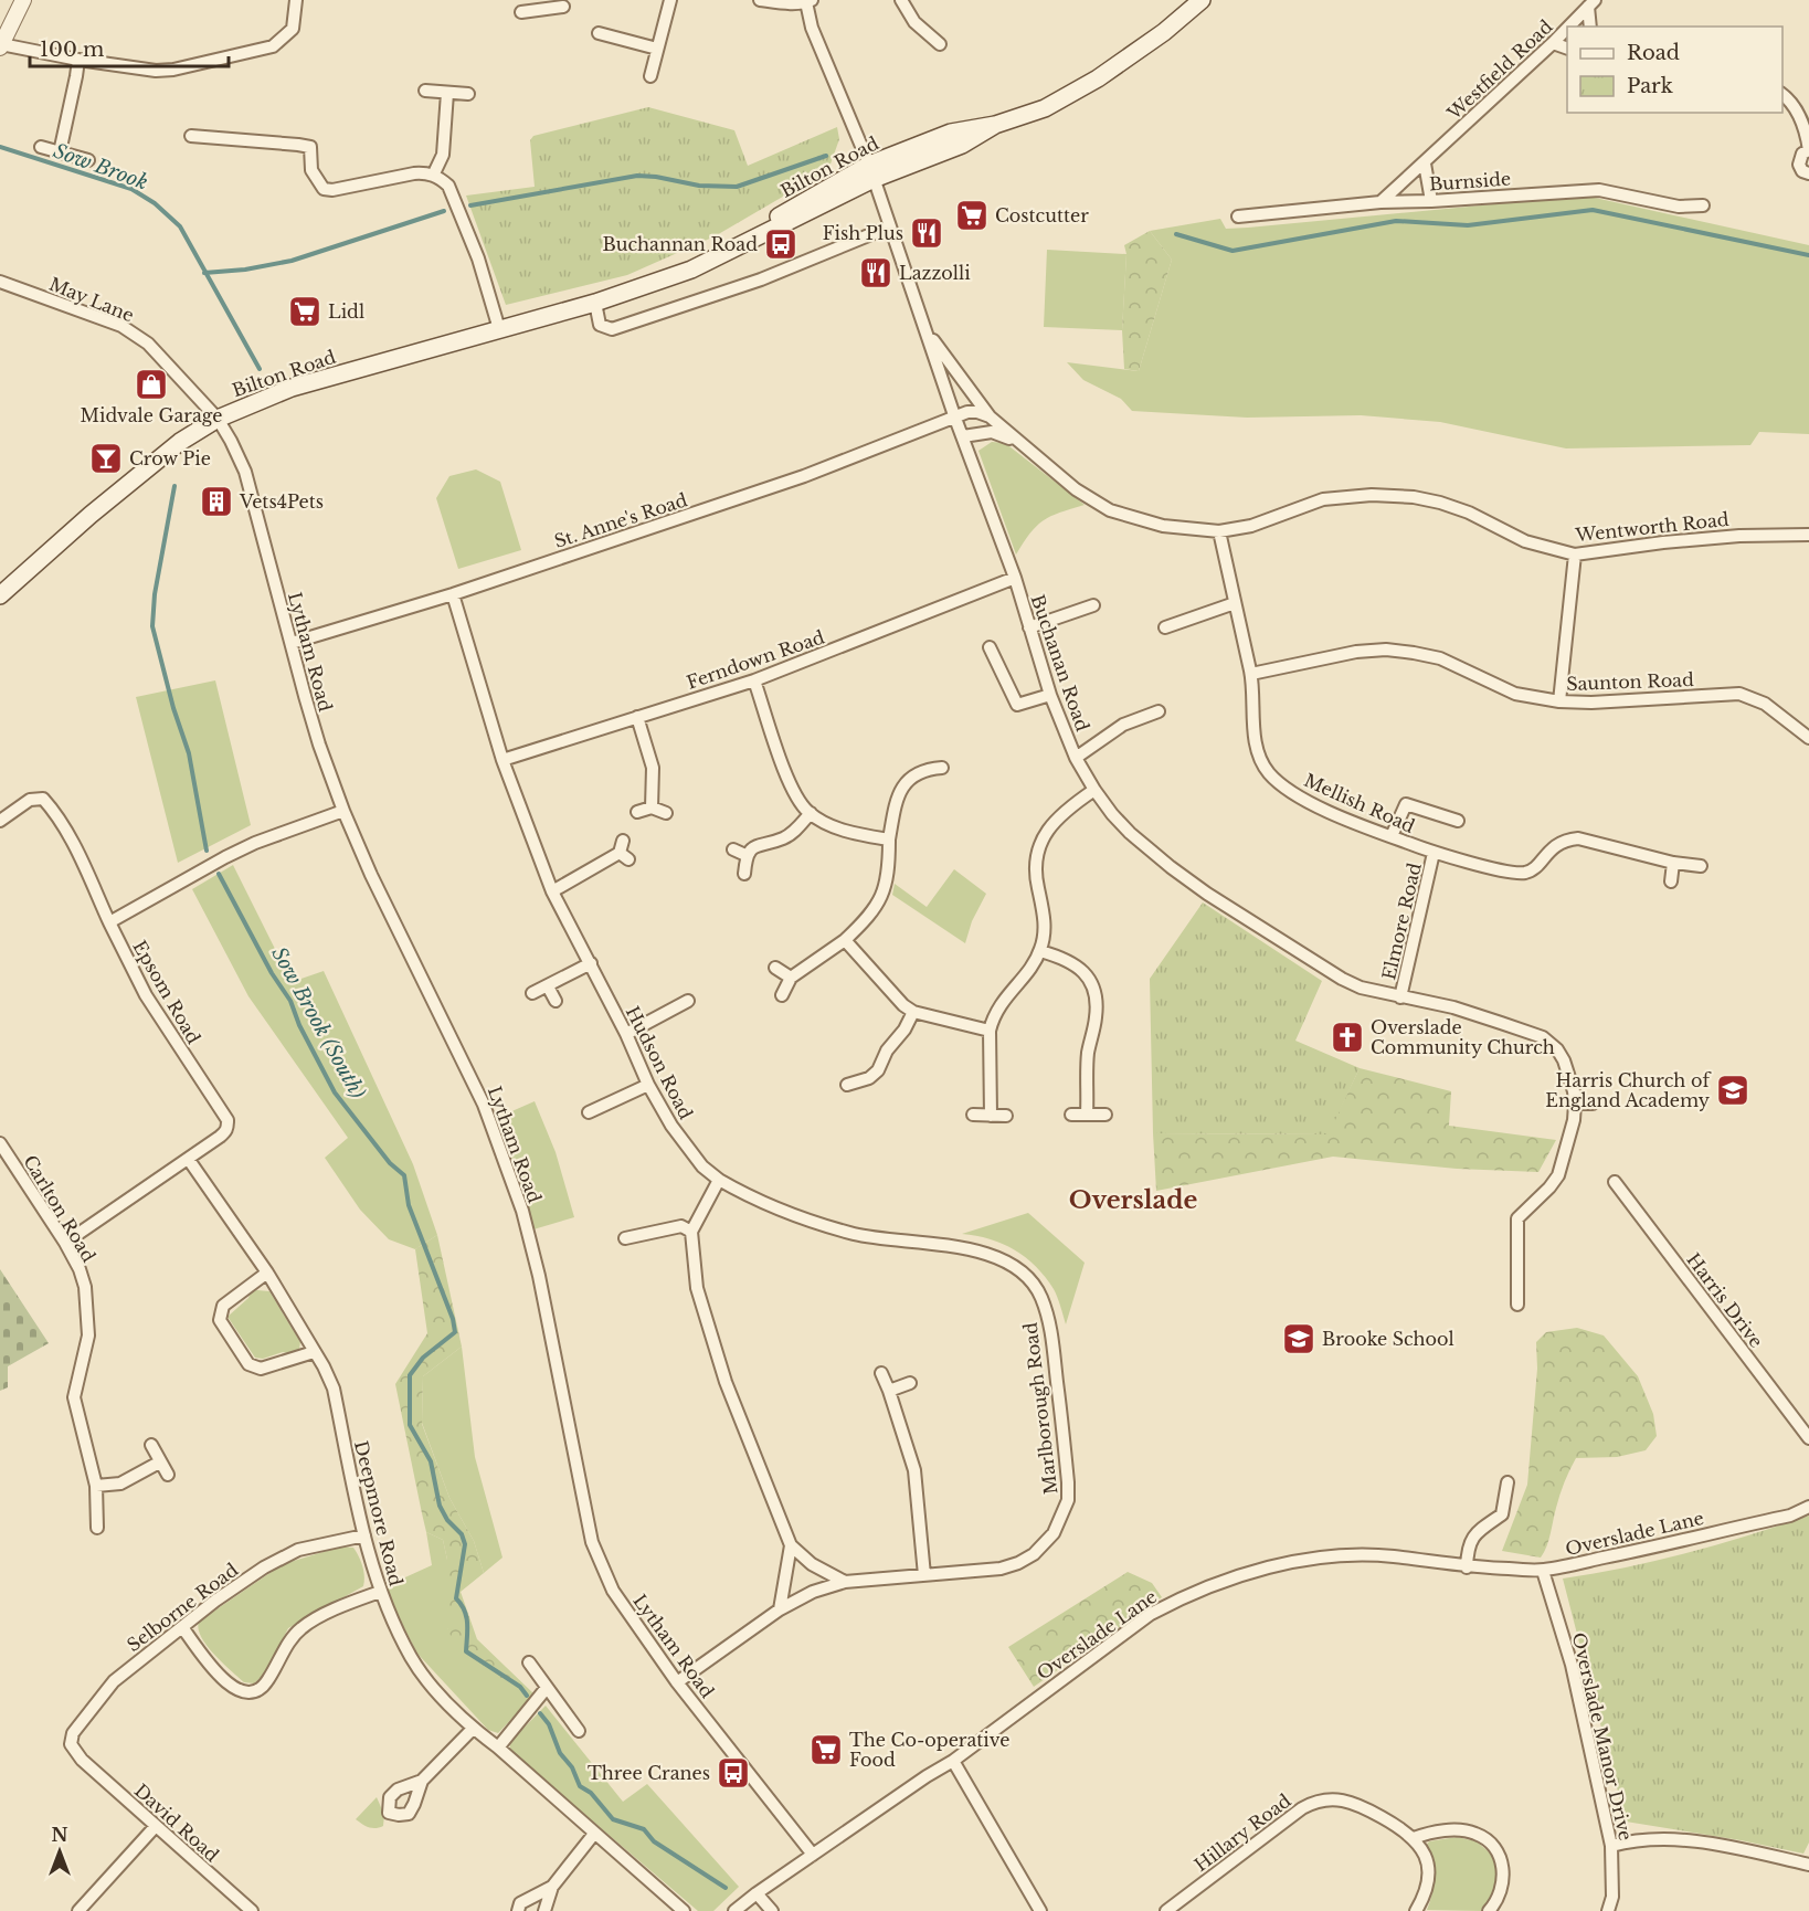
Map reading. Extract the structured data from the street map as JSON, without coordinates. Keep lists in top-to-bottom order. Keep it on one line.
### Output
{"streets":{"main road":["Bilton Road"],"street":["Westfield Road","Burnside","May Lane","St. Anne's Road","Wentworth Road","Lytham Road","Ferndown Road","Buchanan Road","Saunton Road","Mellish Road","Elmore Road","Epsom Road","Hudson Road","Carlton Road","Harris Drive","Marlborough Road","Deepmore Road","Overslade Lane","Selborne Road","Overslade Manor Drive","David Road","Hillary Road"]},"crossings":[["Westfield Road","Burnside"],["Bilton Road","May Lane"],["Bilton Road","Lytham Road"],["Bilton Road","Buchanan Road"],["May Lane","Lytham Road"],["St. Anne's Road","Lytham Road"],["St. Anne's Road","Buchanan Road"],["St. Anne's Road","Hudson Road"],["Wentworth Road","Buchanan Road"],["Wentworth Road","Mellish Road"],["Lytham Road","Overslade Lane"],["Ferndown Road","Buchanan Road"],["Ferndown Road","Hudson Road"],["Buchanan Road","Elmore Road"],["Saunton Road","Mellish Road"],["Mellish Road","Elmore Road"],["Epsom Road","Carlton Road"],["Epsom Road","Deepmore Road"],["Hudson Road","Marlborough Road"],["Deepmore Road","Selborne Road"],["Overslade Lane","Overslade Manor Drive"],["Selborne Road","David Road"]],"districts":["Overslade"],"water":["Sow Brook","Sow Brook (South)"],"places":{"supermarket":["Costcutter","Lidl","The Co-operative Food"],"restaurant":["Fish Plus","Lazzolli"],"bus stop":["Buchannan Road","Three Cranes"],"shop":["Midvale Garage"],"bar":["Crow Pie"],"building":["Vets4Pets"],"church":["Overslade Community Church"],"school or university":["Harris Church of England Academy","Brooke School"]},"legend":["Road","Park"],"scale_bar":"100 m","north":"top"}
